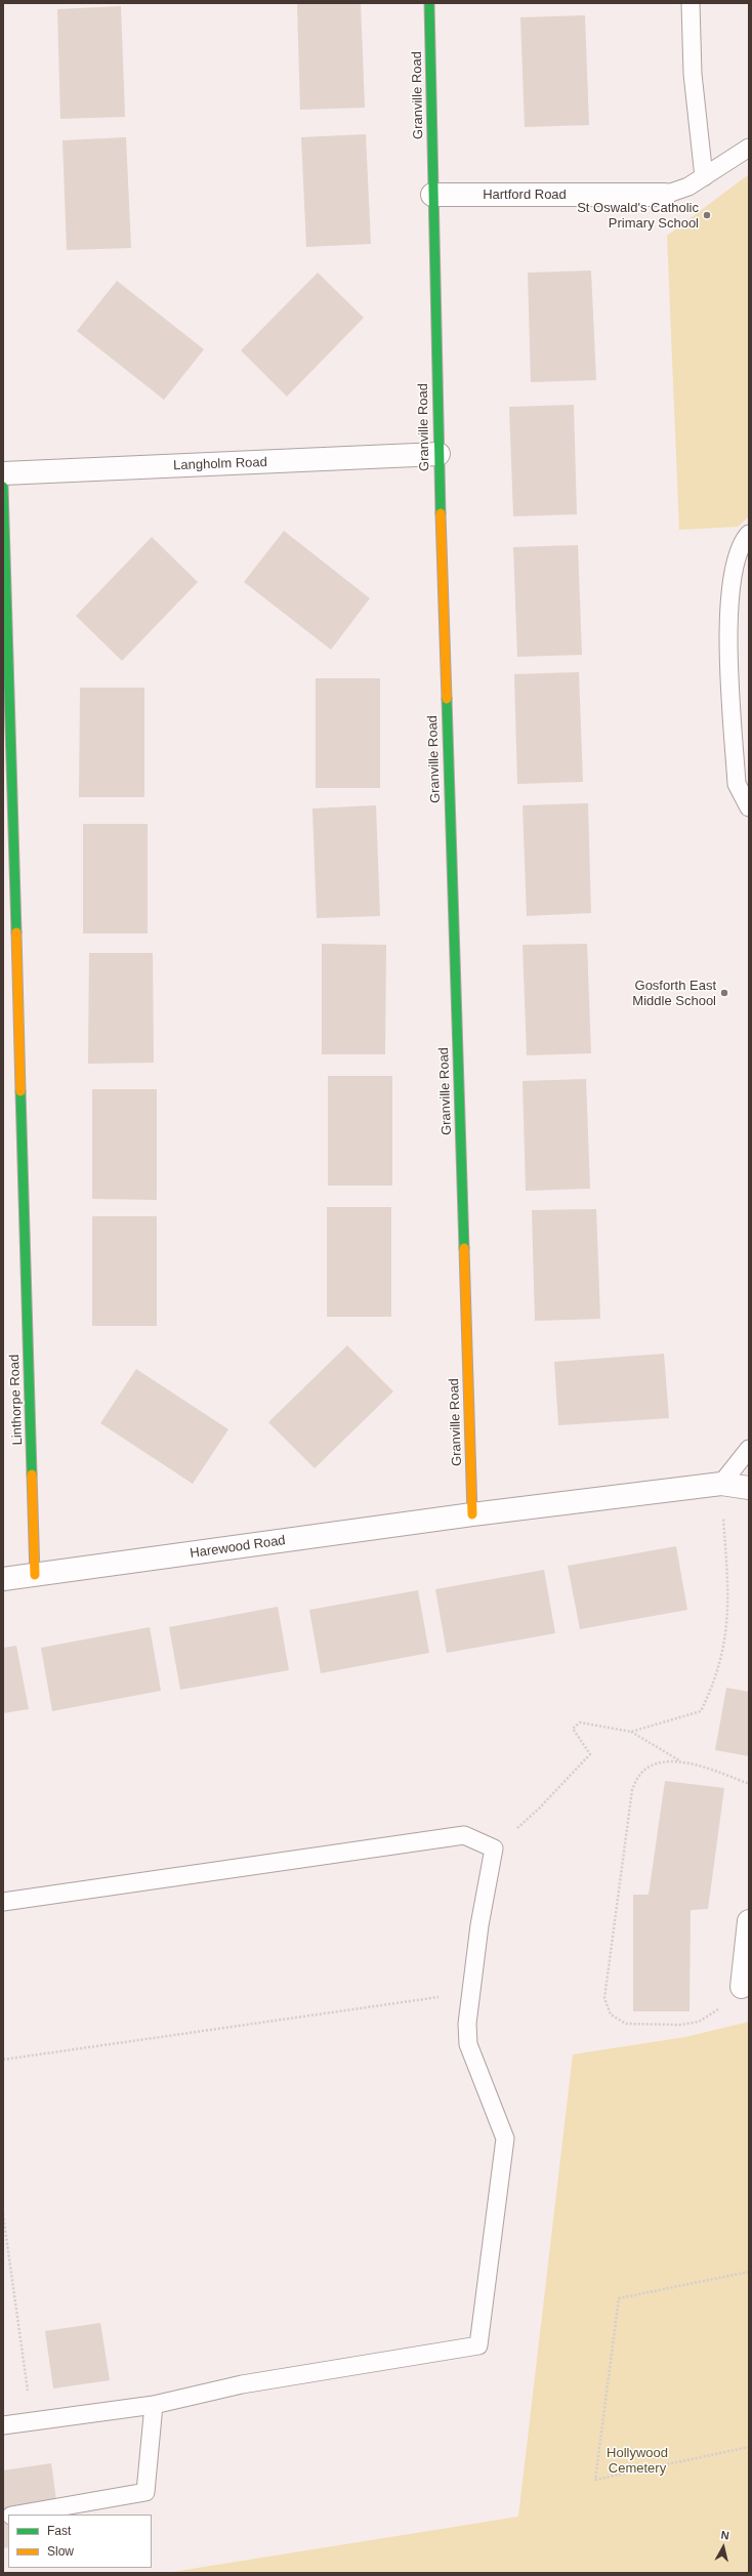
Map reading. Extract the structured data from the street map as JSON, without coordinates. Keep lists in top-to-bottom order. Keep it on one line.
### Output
{"streets":{"street":["Granville Road","Hartford Road","Langholm Road","Linthorpe Road","Harewood Road"]},"crossings":[["Granville Road","Hartford Road"],["Granville Road","Langholm Road"],["Granville Road","Harewood Road"],["Linthorpe Road","Harewood Road"]],"parks":["Hollywood Cemetery"],"places":["St Oswald's Catholic Primary School","Gosforth East Middle School"],"legend":["Fast","Slow"],"north":"top"}
